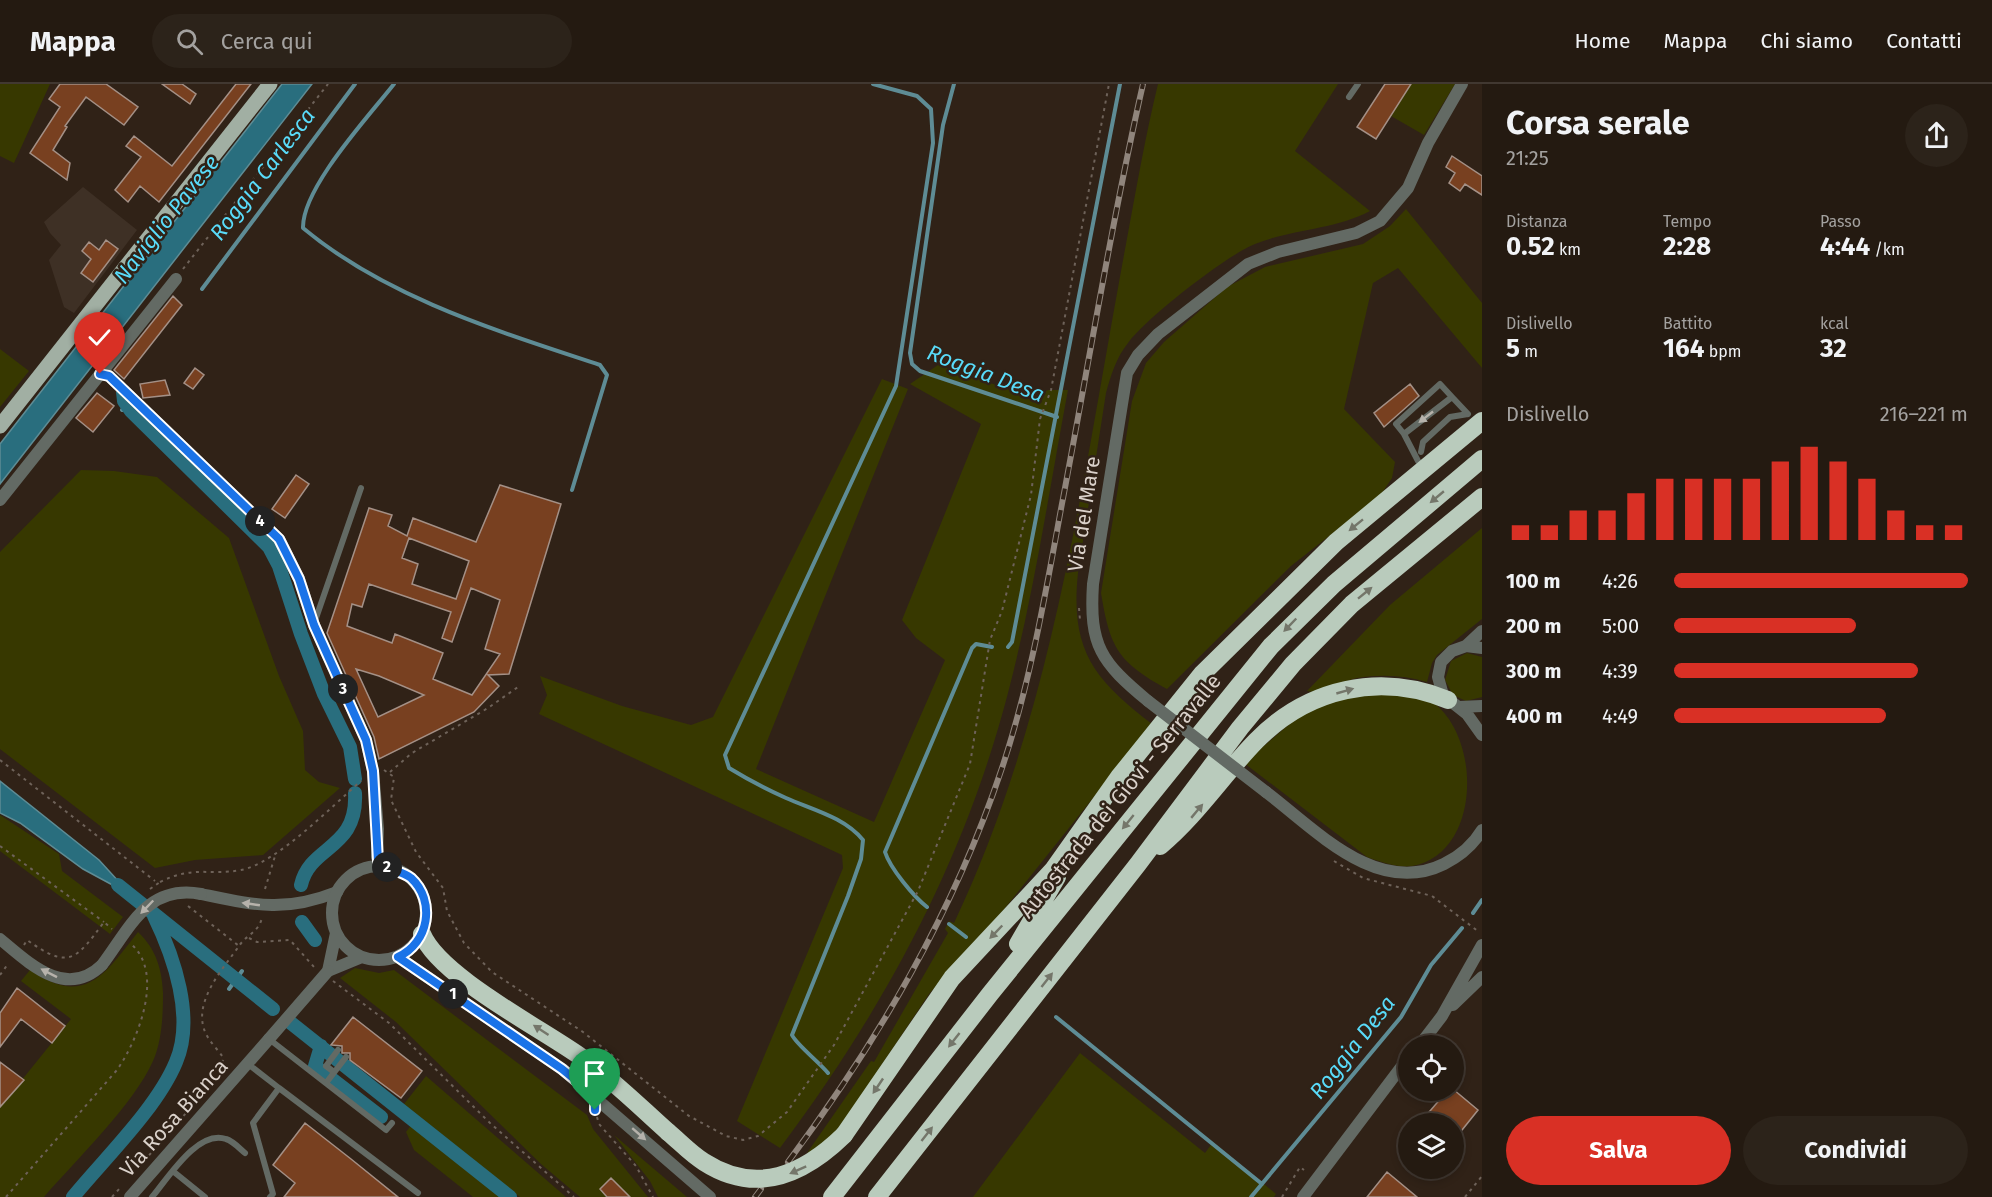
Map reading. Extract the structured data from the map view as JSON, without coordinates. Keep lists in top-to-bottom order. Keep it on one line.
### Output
{"streets":{"highway":["Autostrada dei Giovi - Serravalle"],"street":["Via del Mare","Via Rosa Bianca"]},"water":["Roggia Carlesca","Naviglio Pavese","Roggia Desa"],"page":{"header":"Mappa","search":"Cerca qui","nav":["Home","Mappa","Chi siamo","Contatti"],"heading":["Corsa serale","21:25"],"stats":[["Distanza","0.52 km"],["Tempo","2:28"],["Passo","4:44 /km"],["Dislivello","5 m"],["Battito","164 bpm"],["kcal","32"]],"chart":["Dislivello","216–221 m"],"pins":["4","3","2","1"],"list":[{"name":"100 m","note":"4:26"},{"name":"200 m","note":"5:00"},{"name":"300 m","note":"4:39"},{"name":"400 m","note":"4:49"}],"buttons":["Salva","Condividi"]}}
